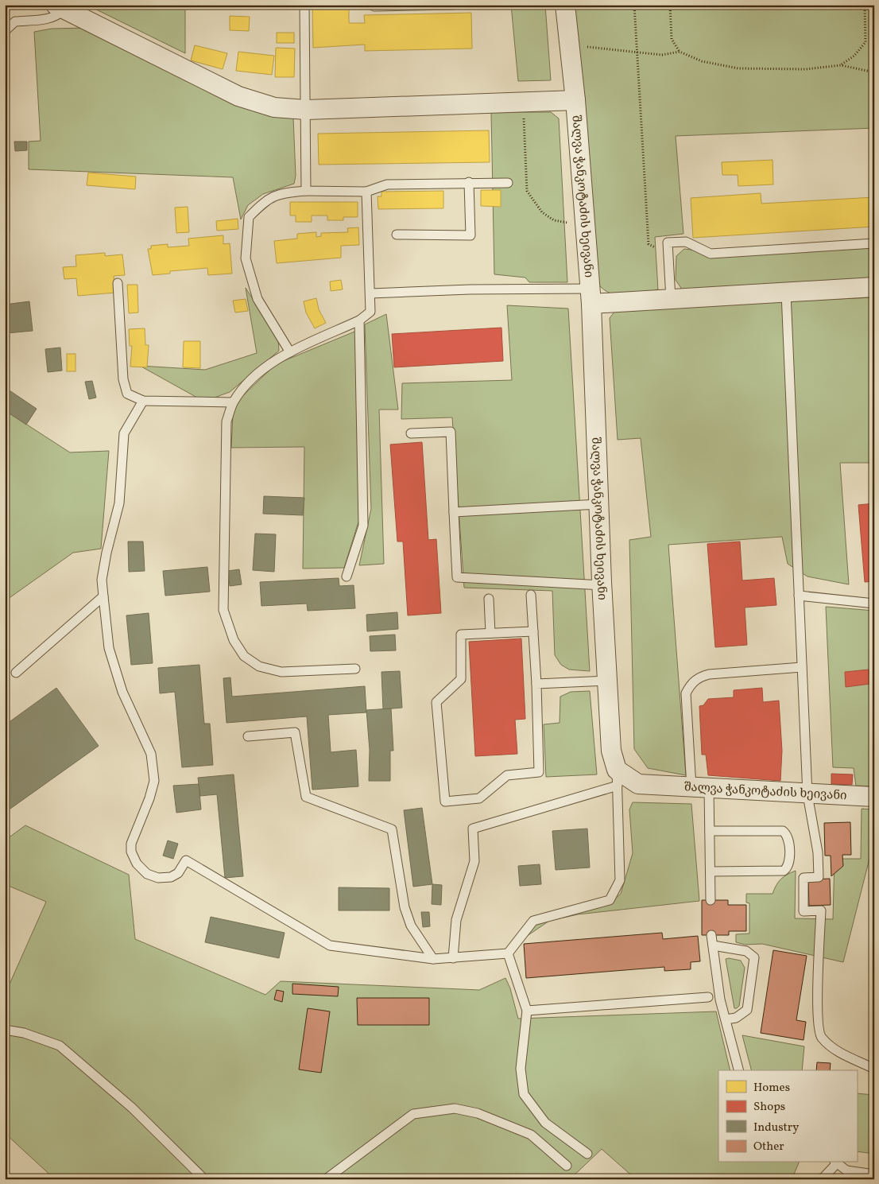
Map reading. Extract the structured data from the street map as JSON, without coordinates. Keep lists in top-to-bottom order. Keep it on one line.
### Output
{"streets":{"street":["შალვა ჭანკოტაძის ხეივანი"]},"legend":["Homes","Shops","Industry","Other"]}
